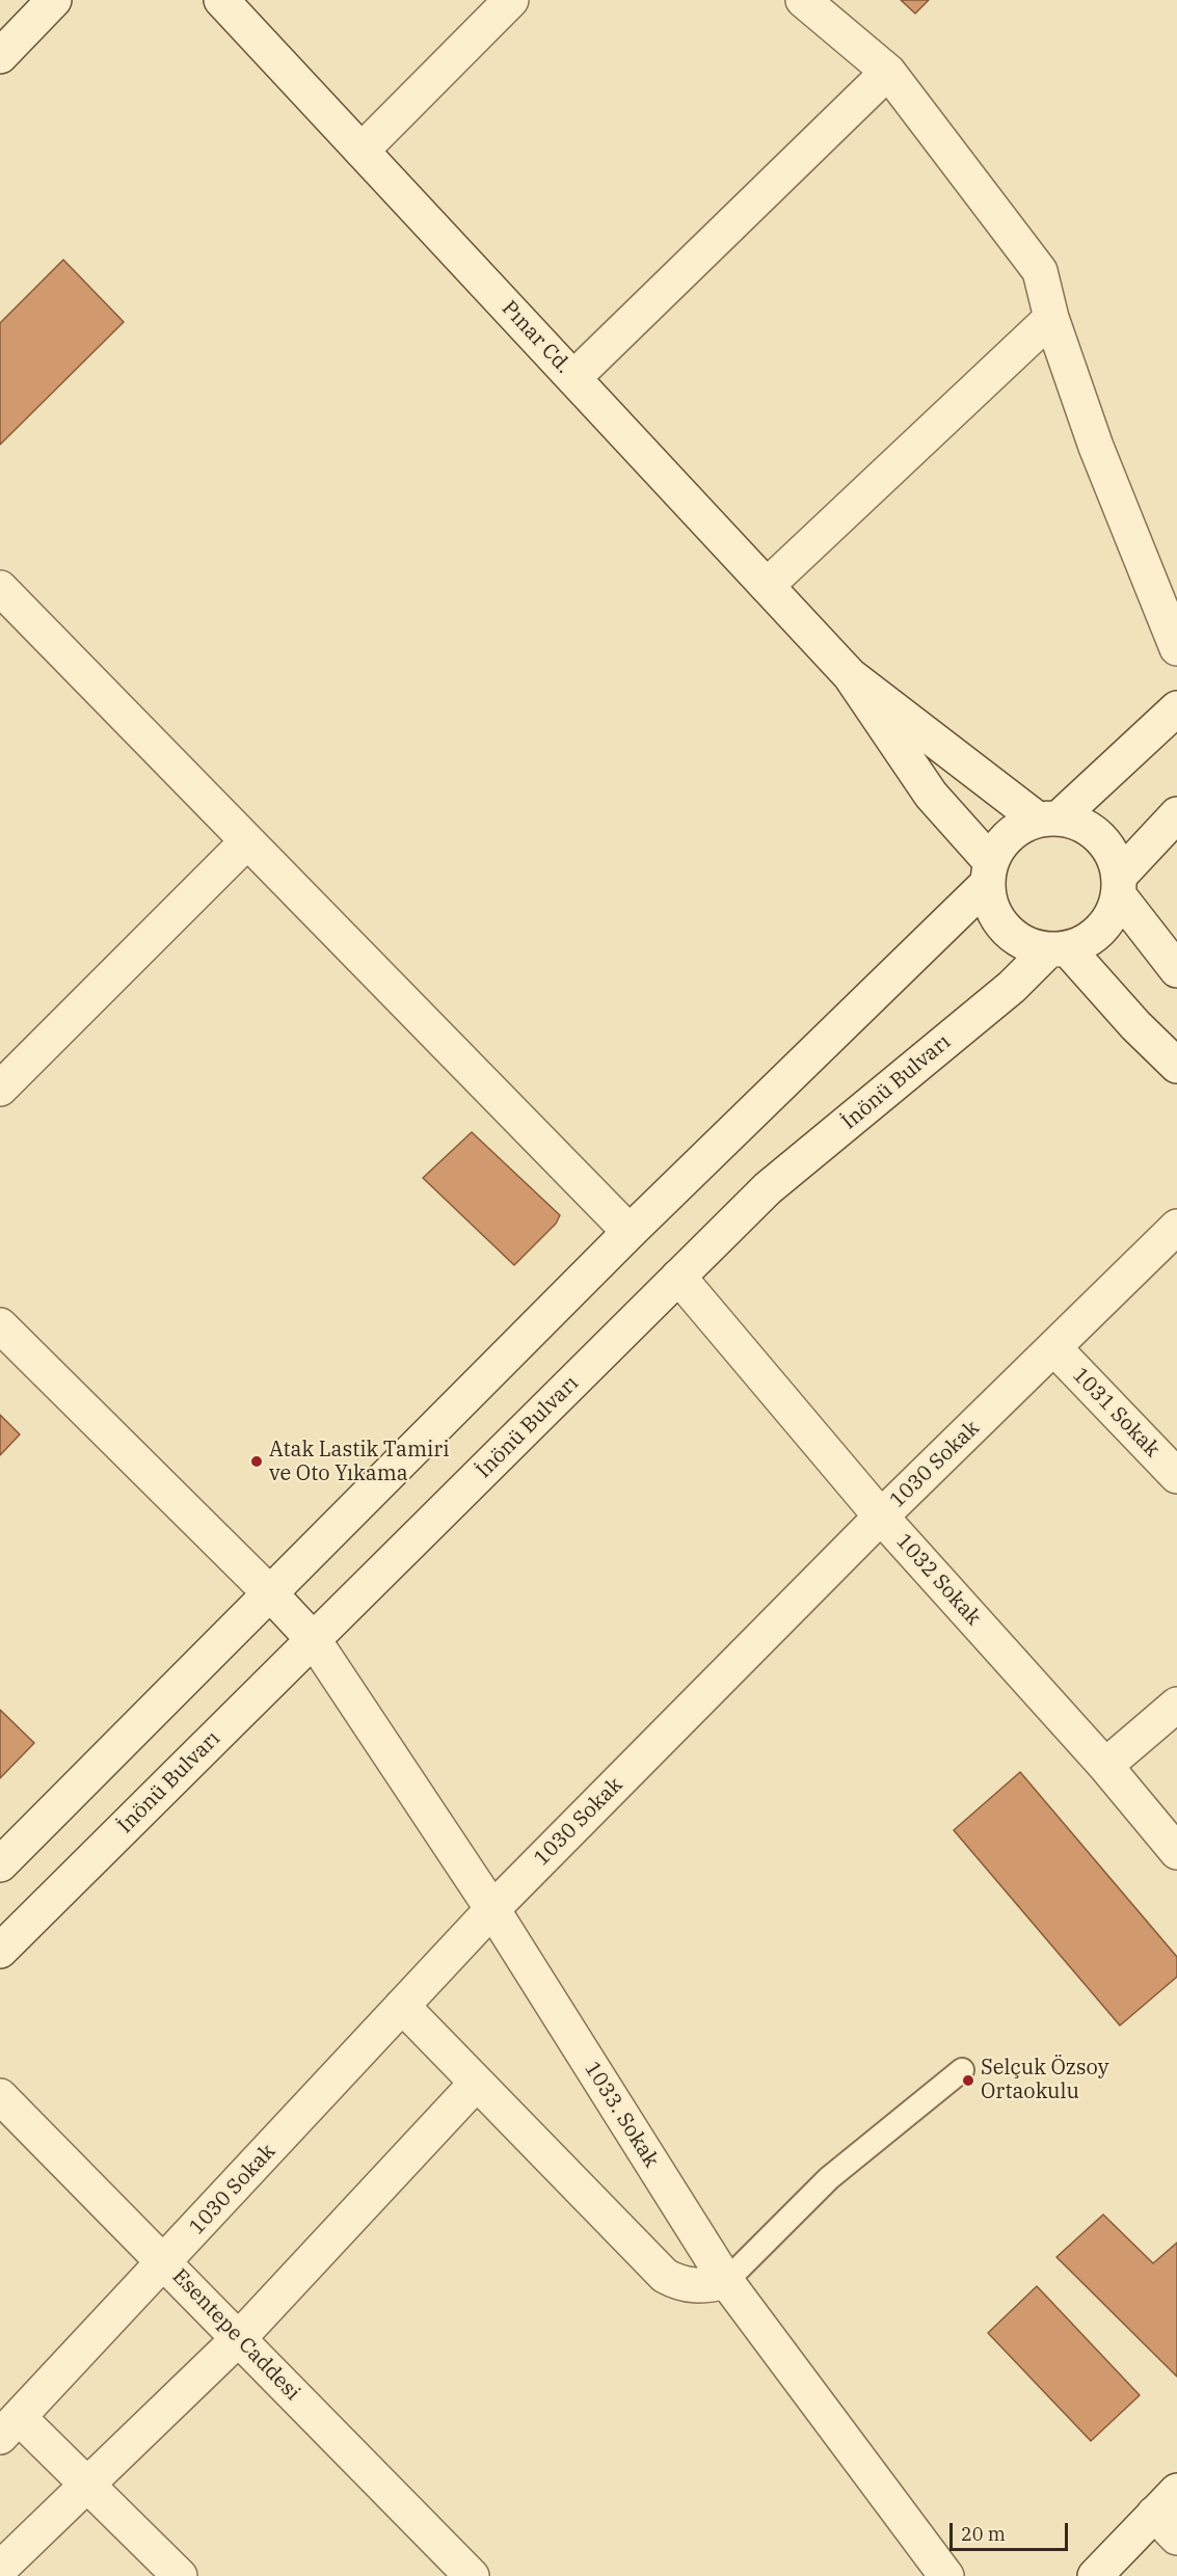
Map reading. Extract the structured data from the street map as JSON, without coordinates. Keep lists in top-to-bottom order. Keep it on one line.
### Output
{"streets":{"street":["Pınar Cd.","İnönü Bulvarı","1031 Sokak","1030 Sokak","1032 Sokak","1033. Sokak","Esentepe Caddesi"]},"crossings":[["İnönü Bulvarı","1032 Sokak"],["İnönü Bulvarı","1033. Sokak"],["1031 Sokak","1030 Sokak"],["1030 Sokak","1032 Sokak"],["1030 Sokak","1033. Sokak"],["1030 Sokak","Esentepe Caddesi"]],"places":["Atak Lastik Tamiri ve Oto Yıkama","Selçuk Özsoy Ortaokulu"],"scale_bar":"20 m"}
